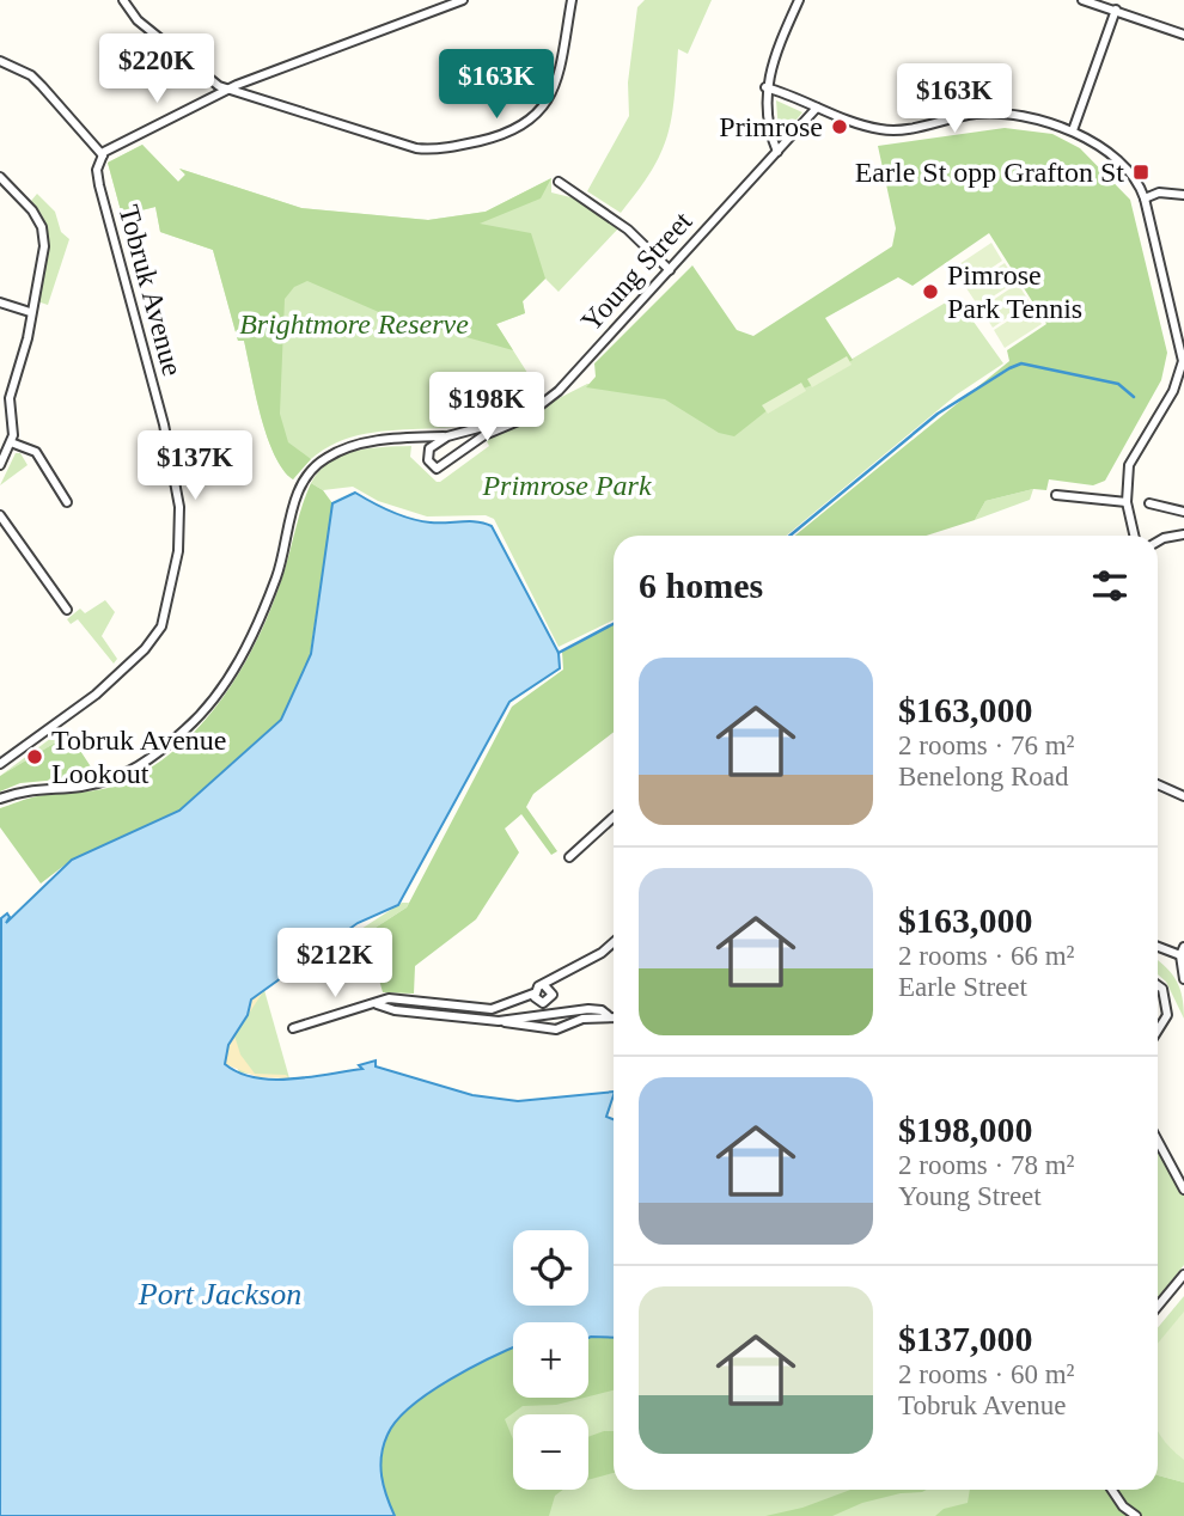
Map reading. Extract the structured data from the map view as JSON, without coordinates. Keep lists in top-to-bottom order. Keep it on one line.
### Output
{"streets":{"street":["Young Street","Tobruk Avenue"]},"water":["Port Jackson"],"parks":["Brightmore Reserve","Primrose Park"],"places":{"other":["Primrose","Pimrose Park Tennis","Tobruk Avenue Lookout"],"transit":["Earle St opp Grafton St"]},"page":{"price":["$220K","$163K","$163K","$198K","$137K","$212K"],"heading":"6 homes","list":[{"name":"$163,000","note":"2 rooms · 76 m² · Benelong Road"},{"name":"$163,000","note":"2 rooms · 66 m² · Earle Street"},{"name":"$198,000","note":"2 rooms · 78 m² · Young Street"},{"name":"$137,000","note":"2 rooms · 60 m² · Tobruk Avenue"}],"map_buttons":["+","−"]}}
